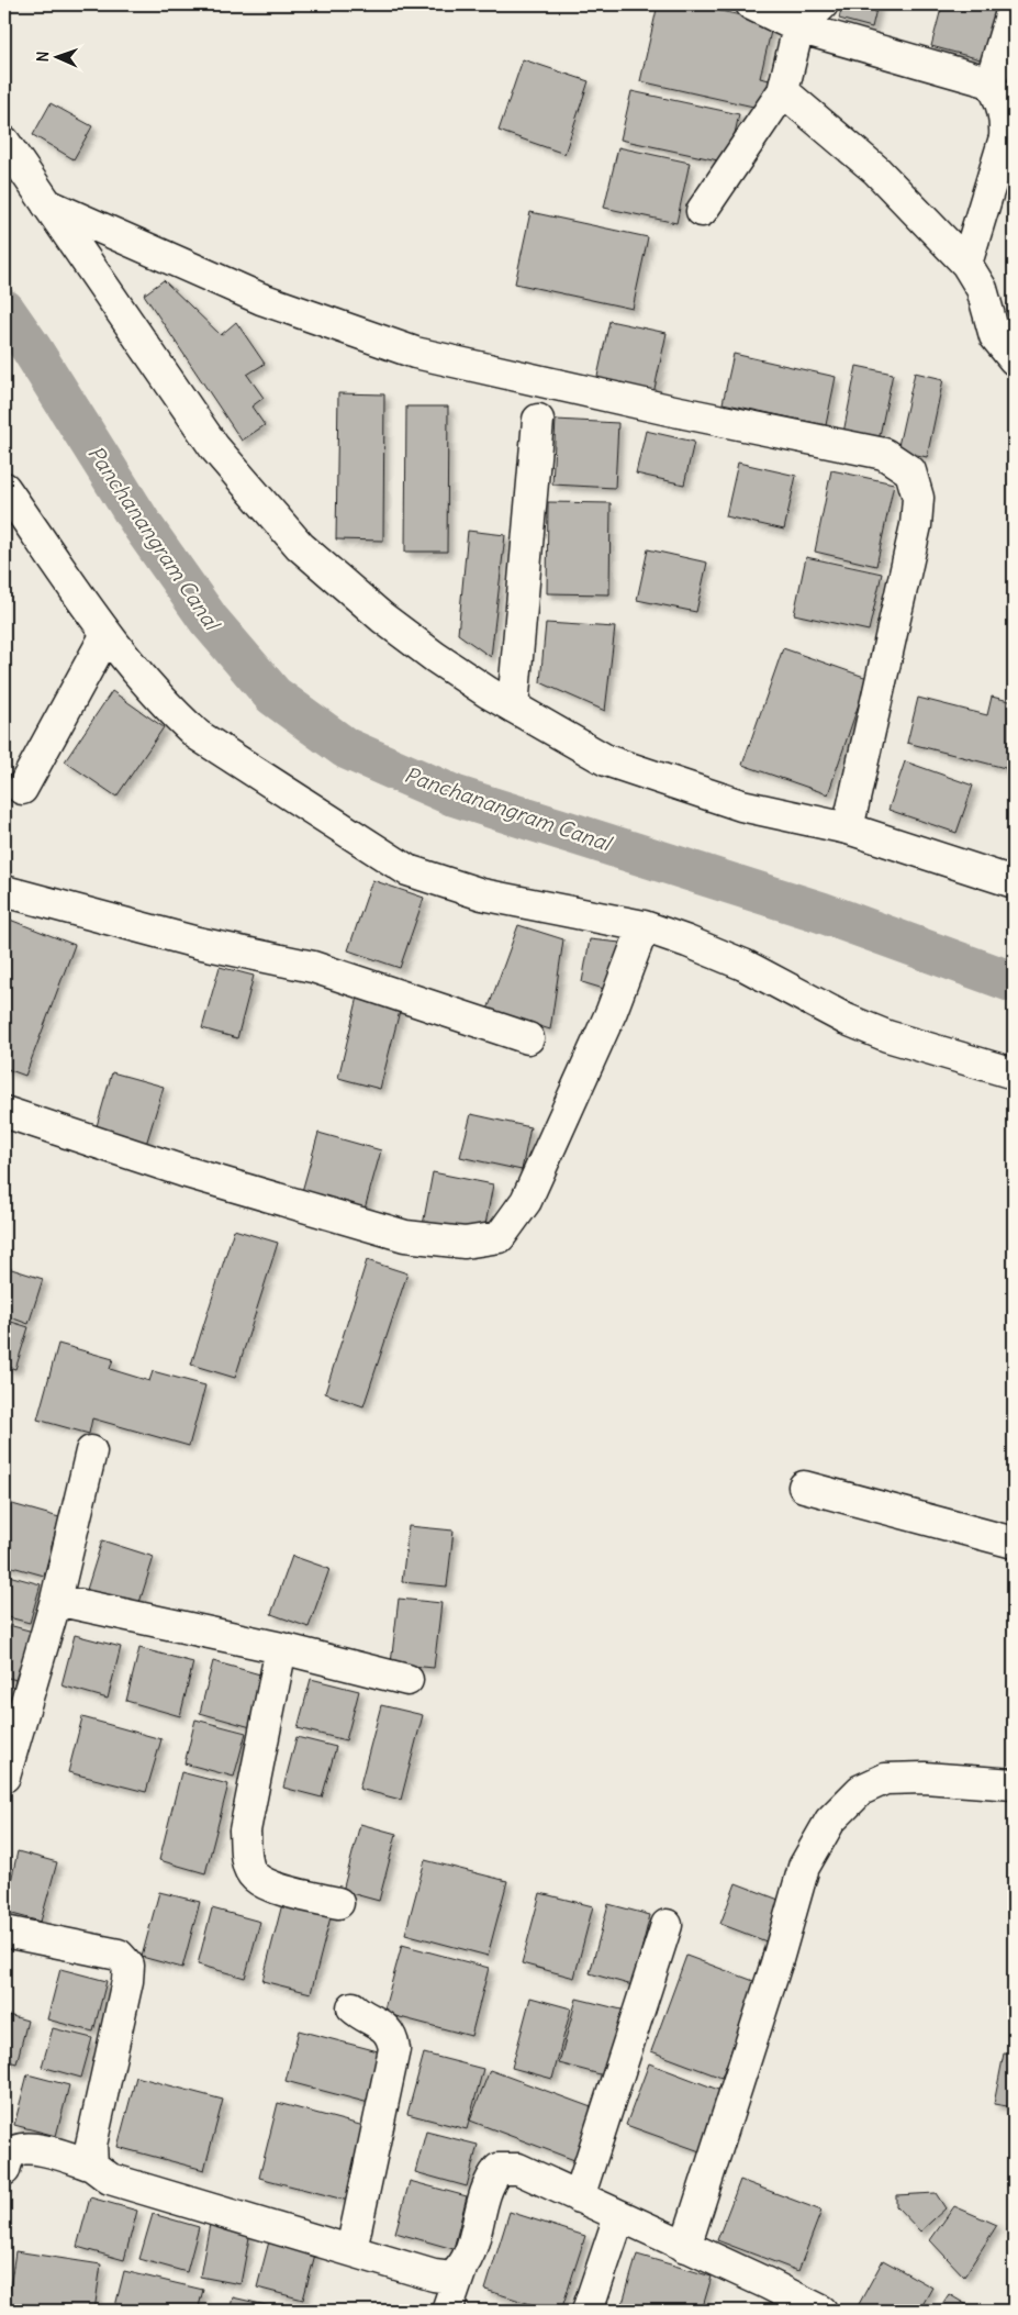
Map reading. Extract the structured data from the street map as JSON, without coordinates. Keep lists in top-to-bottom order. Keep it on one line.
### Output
{"water":["Panchanangram Canal"],"north":"left"}
